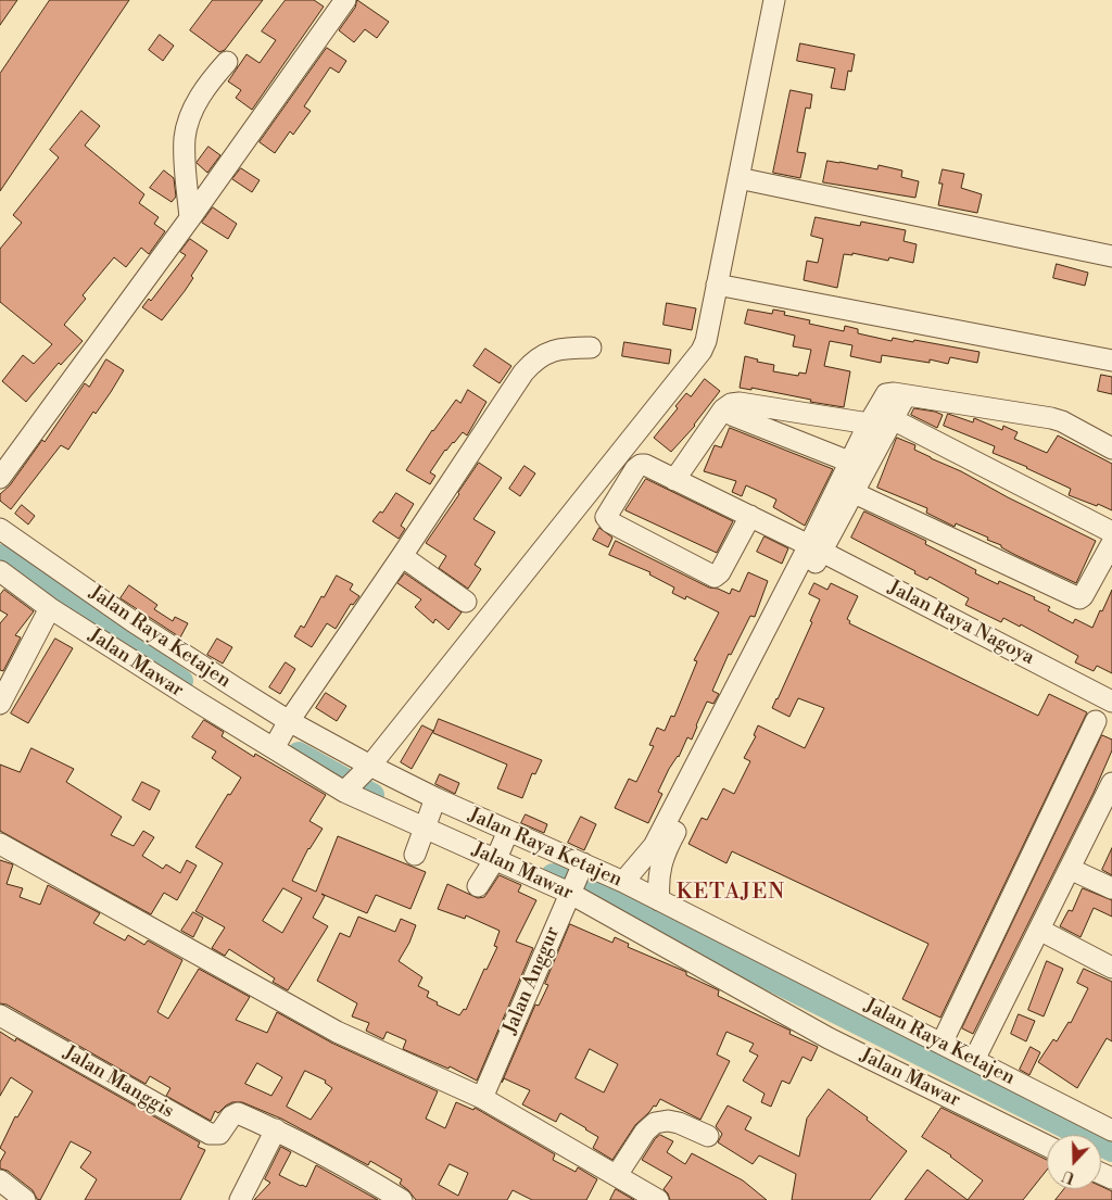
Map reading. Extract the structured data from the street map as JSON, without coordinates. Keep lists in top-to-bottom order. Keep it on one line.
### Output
{"streets":{"street":["Jalan Raya Nagoya","Jalan Raya Ketajen","Jalan Mawar","Jalan Anggur","Jalan Manggis"]},"crossings":[["Jalan Raya Ketajen","Jalan Mawar"],["Jalan Raya Ketajen","Jalan Anggur"],["Jalan Mawar","Jalan Anggur"]],"districts":["KETAJEN"],"north":"bottom"}
